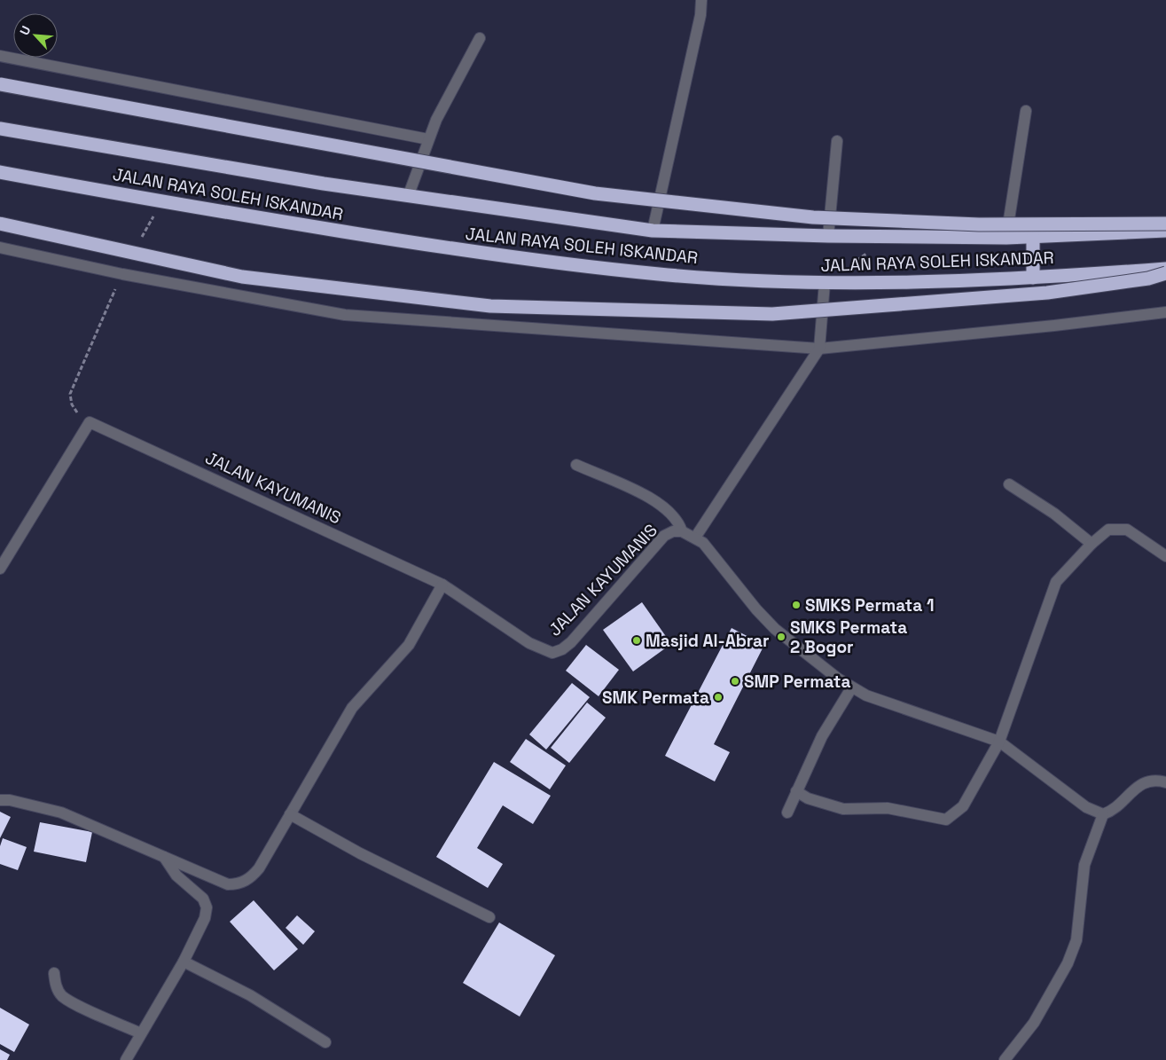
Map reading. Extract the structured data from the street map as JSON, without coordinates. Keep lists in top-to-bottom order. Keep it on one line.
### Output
{"streets":{"highway":["JALAN RAYA SOLEH ISKANDAR"],"street":["JALAN KAYUMANIS"]},"places":["SMKS Permata 1","SMKS Permata 2 Bogor","Masjid Al-Abrar","SMP Permata","SMK Permata"],"north":"top left"}
